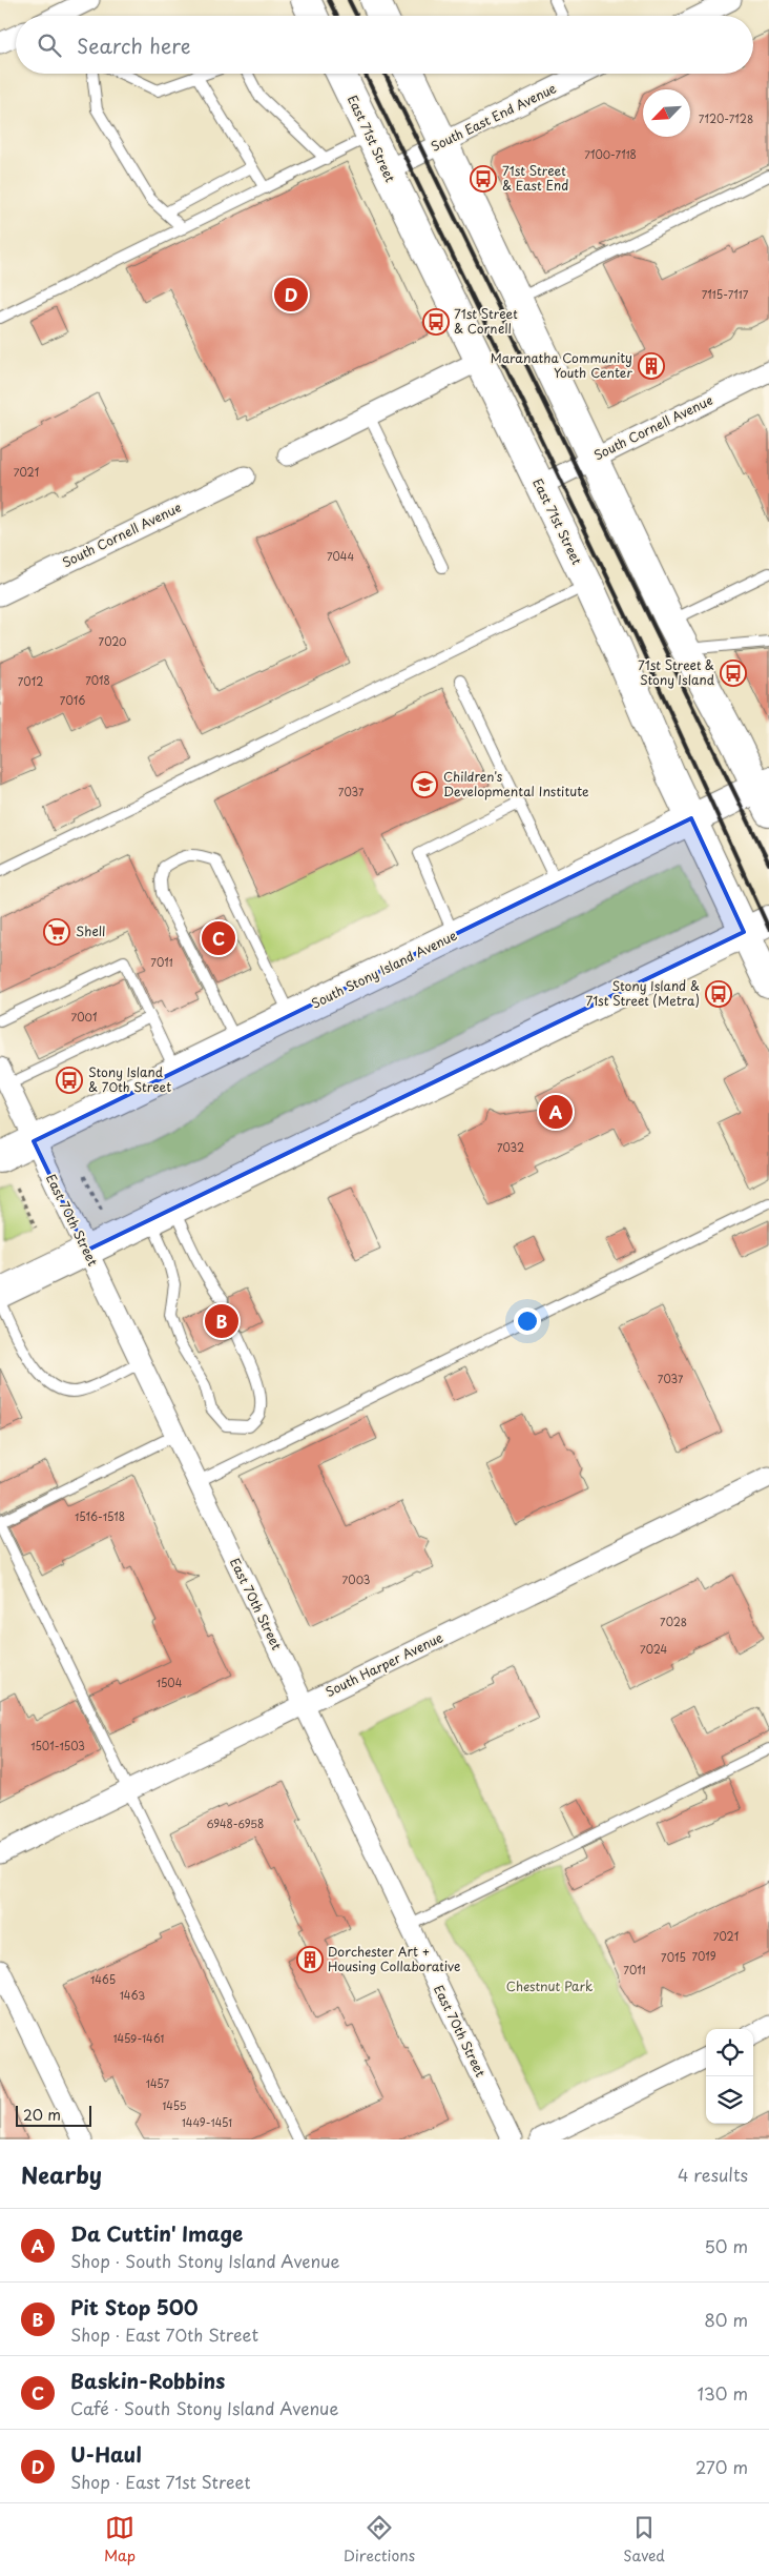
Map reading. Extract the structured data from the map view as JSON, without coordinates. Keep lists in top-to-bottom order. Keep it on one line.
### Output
{"streets":{"main road":["East 71st Street","South Stony Island Avenue"],"street":["South East End Avenue","South Cornell Avenue","East 70th Street","South Harper Avenue"]},"crossings":[["South East End Avenue","East 71st Street"],["East 71st Street","South Cornell Avenue"],["East 71st Street","South Stony Island Avenue"],["South Stony Island Avenue","East 70th Street"],["East 70th Street","South Harper Avenue"]],"parks":["Chestnut Park"],"places":{"bus stop":["71st Street & East End","71st Street & Cornell","71st Street & Stony Island","Stony Island & 71st Street (Metra)","Stony Island & 70th Street"],"building":["Maranatha Community Youth Center","Dorchester Art + Housing Collaborative"],"school or university":["Children's Developmental Institute"],"supermarket":["Shell"]},"house_numbers":["7120-7128","7100-7118","7115-7117","7021","7044","7020","7018","7012","7016","7037","7011","7001","7032","7037","1516-1518","7003","7028","7024","1504","1501-1503","6948-6958","7021","7019","7015","7011","1465","1463","1459-1461","1457","1455","1449-1451"],"scale_bar":"20 m","north":"bottom left","page":{"search":"Search here","pins":["D","C","A","B"],"scale":"20 m","heading":["Nearby","4 results"],"list":[{"mark":"A","name":"Da Cuttin' Image","note":"Shop · South Stony Island Avenue","value":"50 m"},{"mark":"B","name":"Pit Stop 500","note":"Shop · East 70th Street","value":"80 m"},{"mark":"C","name":"Baskin-Robbins","note":"Café · South Stony Island Avenue","value":"130 m"},{"mark":"D","name":"U-Haul","note":"Shop · East 71st Street","value":"270 m"}],"nav":["Map","Directions","Saved"]}}
